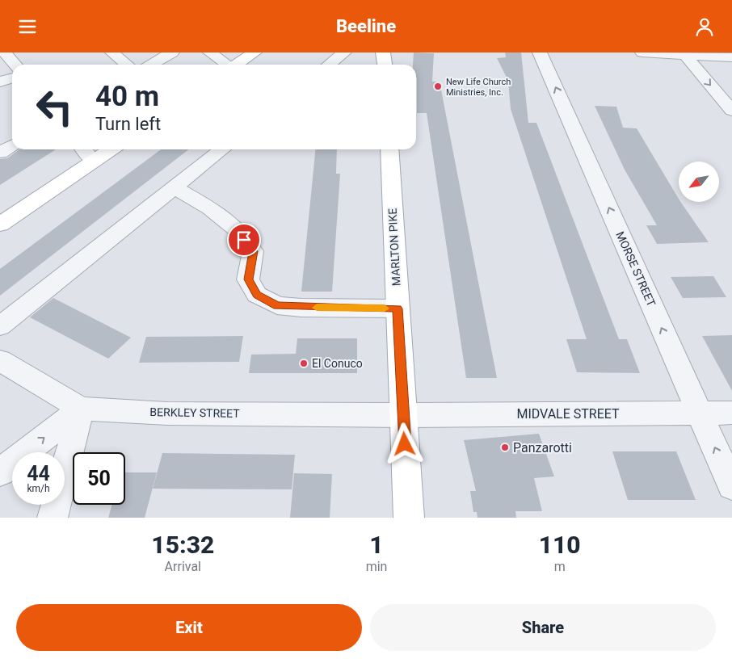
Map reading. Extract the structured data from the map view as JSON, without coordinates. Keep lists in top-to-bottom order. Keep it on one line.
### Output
{"streets":{"main road":["MARLTON PIKE"],"street":["MORSE STREET","BERKLEY STREET","MIDVALE STREET"]},"crossings":[["MARLTON PIKE","BERKLEY STREET"],["MARLTON PIKE","MIDVALE STREET"],["MORSE STREET","MIDVALE STREET"],["BERKLEY STREET","MIDVALE STREET"]],"one_way":["MORSE STREET"],"places":["New Life Church Ministries, Inc.","El Conuco","Panzarotti"],"north":"bottom left","page":{"header":"Beeline","turn":["40 m","Turn left"],"speed":"44 km/h","limit":"50","eta":["15:32","Arrival","1","min","110","m"],"buttons":["Exit","Share"]}}
